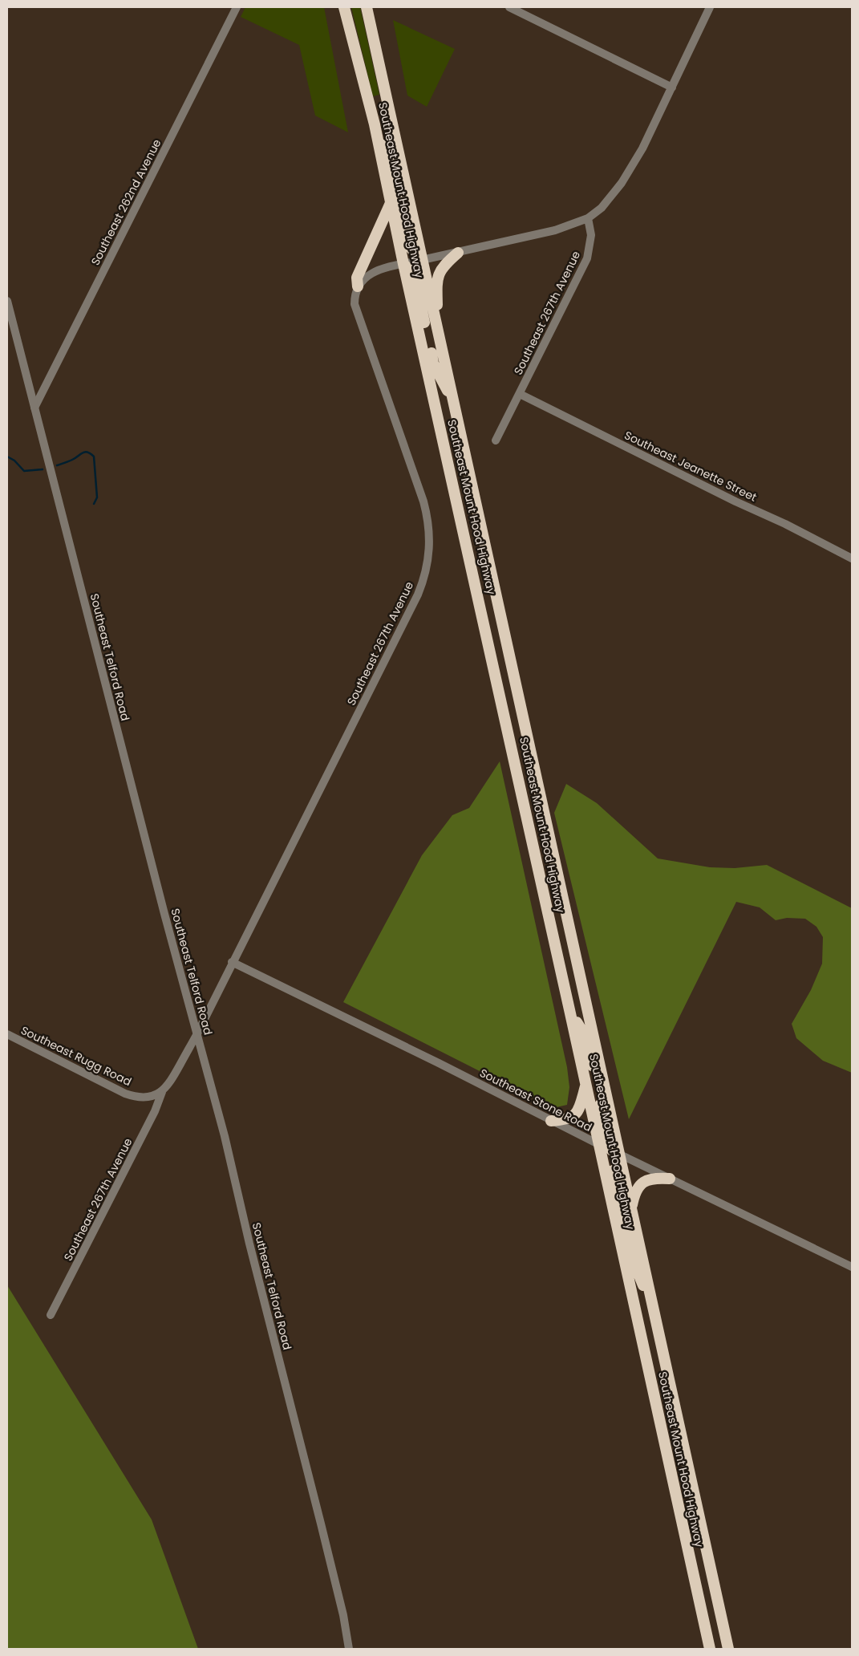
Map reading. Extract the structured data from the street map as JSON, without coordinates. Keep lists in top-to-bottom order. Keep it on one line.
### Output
{"streets":{"highway":["Southeast Mount Hood Highway"],"street":["Southeast 262nd Avenue","Southeast 267th Avenue","Southeast Jeanette Street","Southeast Telford Road","Southeast Rugg Road","Southeast Stone Road"]},"crossings":[["Southeast Mount Hood Highway","Southeast Stone Road"],["Southeast 262nd Avenue","Southeast Telford Road"],["Southeast 267th Avenue","Southeast Jeanette Street"],["Southeast 267th Avenue","Southeast Telford Road"],["Southeast 267th Avenue","Southeast Rugg Road"],["Southeast 267th Avenue","Southeast Stone Road"]]}
